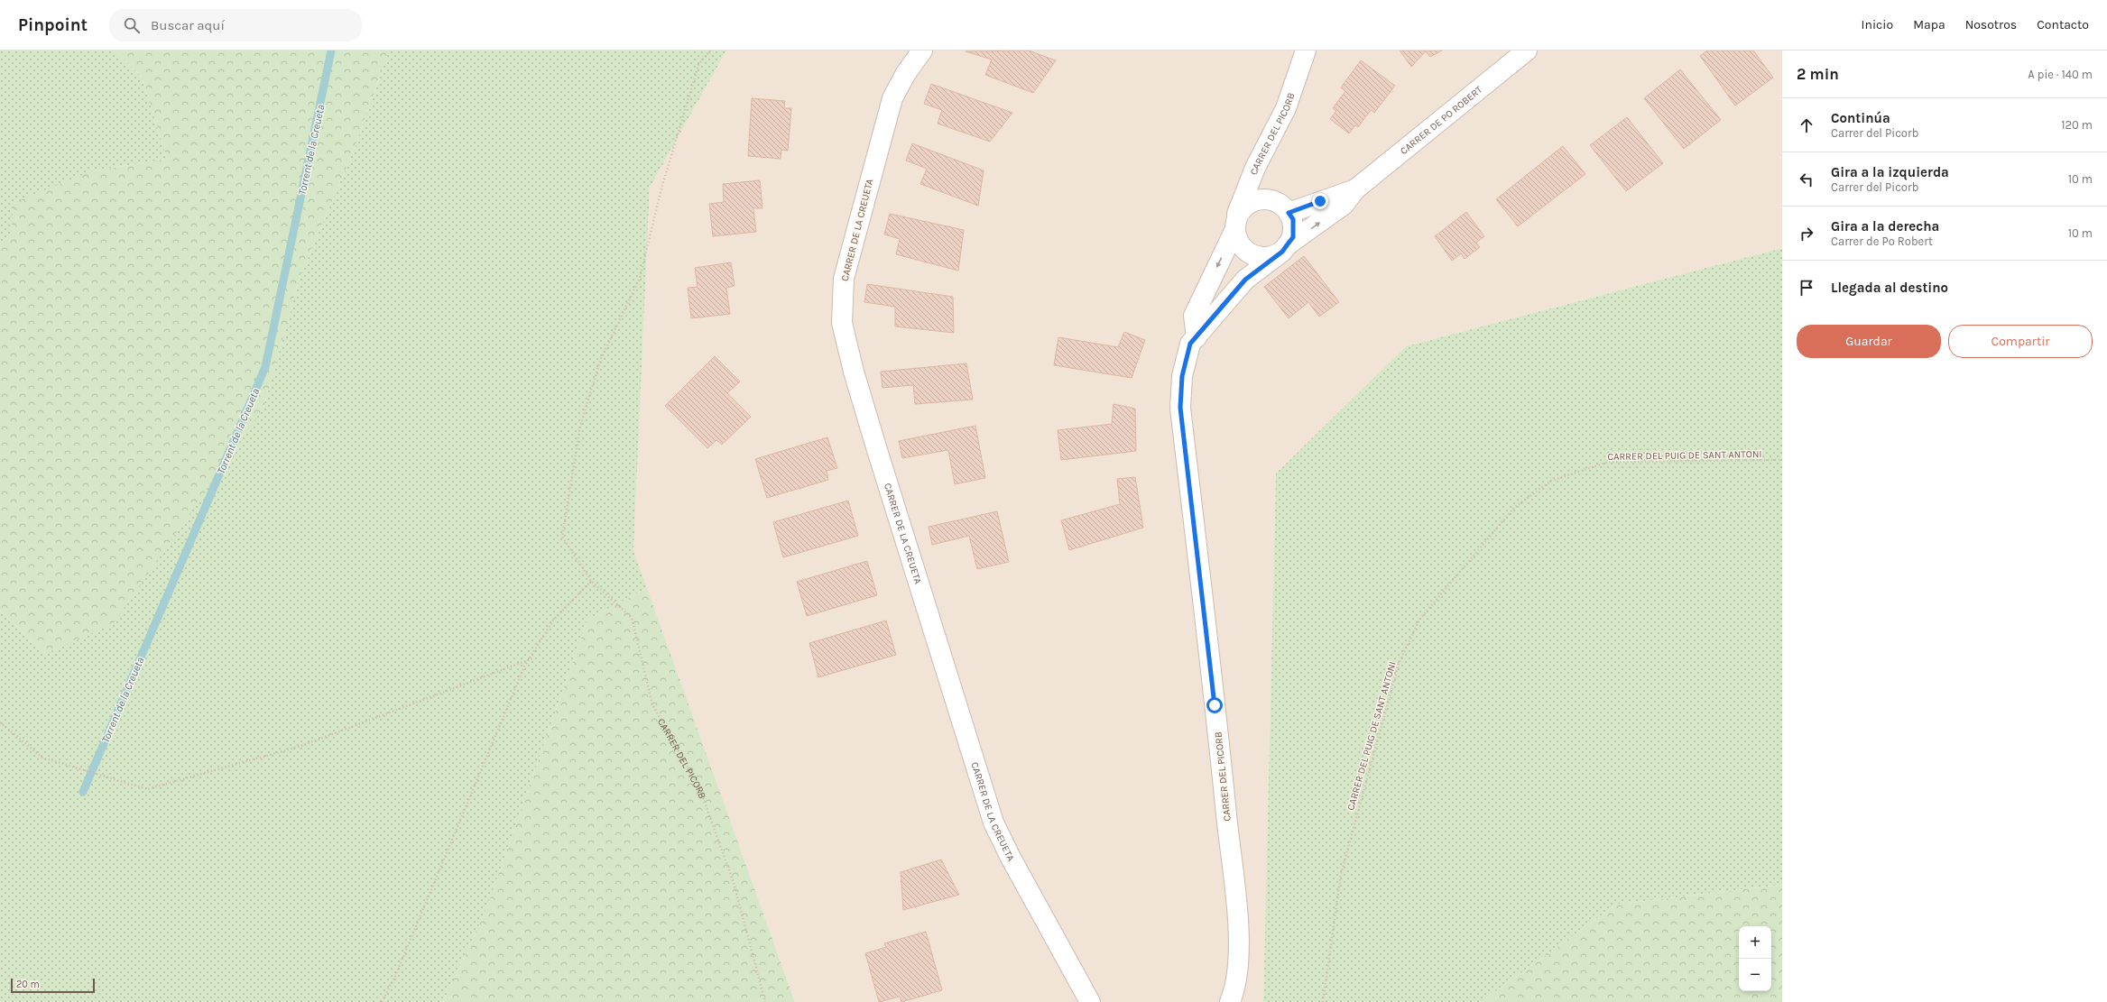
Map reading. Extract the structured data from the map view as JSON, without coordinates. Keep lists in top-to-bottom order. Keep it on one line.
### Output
{"streets":{"street":["CARRER DE PO ROBERT","CARRER DEL PICORB","CARRER DE LA CREUETA"],"path":["CARRER DEL PUIG DE SANT ANTONI"]},"crossings":[["CARRER DE PO ROBERT","CARRER DEL PICORB"]],"water":["Torrent de la Creueta"],"scale_bar":"20 m","page":{"header":"Pinpoint","search":"Buscar aquí","nav":["Inicio","Mapa","Nosotros","Contacto"],"heading":["2 min","A pie · 140 m"],"list":[["Continúa","Carrer del Picorb","120 m"],["Gira a la izquierda","Carrer del Picorb","10 m"],["Gira a la derecha","Carrer de Po Robert","10 m"],"Llegada al destino"],"buttons":["Guardar","Compartir"],"map_buttons":["+","−"],"scale":"20 m"}}
